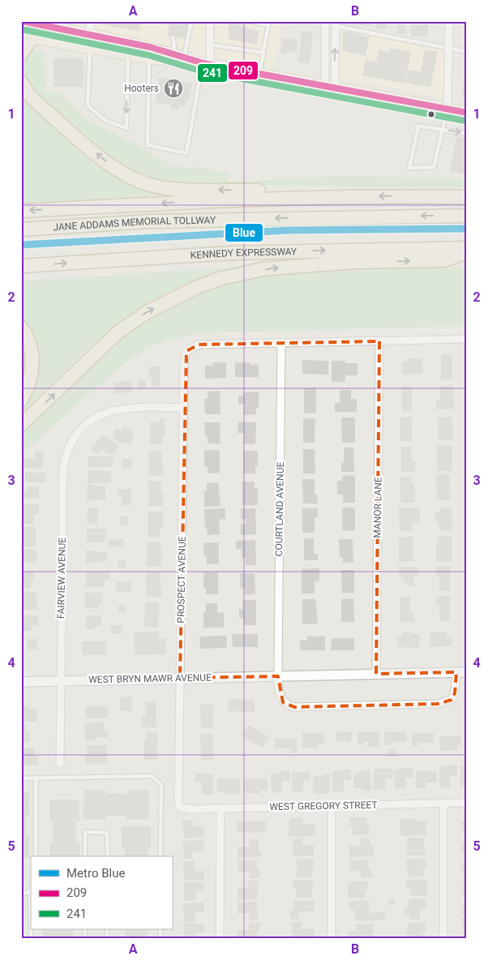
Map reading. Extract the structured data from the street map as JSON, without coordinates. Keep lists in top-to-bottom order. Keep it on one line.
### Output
{"streets":{"highway":["JANE ADDAMS MEMORIAL TOLLWAY","KENNEDY EXPRESSWAY"],"street":["MANOR LANE","COURTLAND AVENUE","FAIRVIEW AVENUE","PROSPECT AVENUE","WEST BRYN MAWR AVENUE","WEST GREGORY STREET"]},"crossings":[["MANOR LANE","WEST BRYN MAWR AVENUE"],["COURTLAND AVENUE","PROSPECT AVENUE"],["COURTLAND AVENUE","WEST BRYN MAWR AVENUE"],["FAIRVIEW AVENUE","PROSPECT AVENUE"],["FAIRVIEW AVENUE","WEST BRYN MAWR AVENUE"],["PROSPECT AVENUE","WEST BRYN MAWR AVENUE"],["PROSPECT AVENUE","WEST GREGORY STREET"]],"places":{"restaurant":["Hooters"]},"lines":["transit line 209","transit line 241","metro line Blue"],"legend":["Metro Blue","209","241"],"grid":{"columns":["A","B"],"rows":["1","2","3","4","5"]}}
